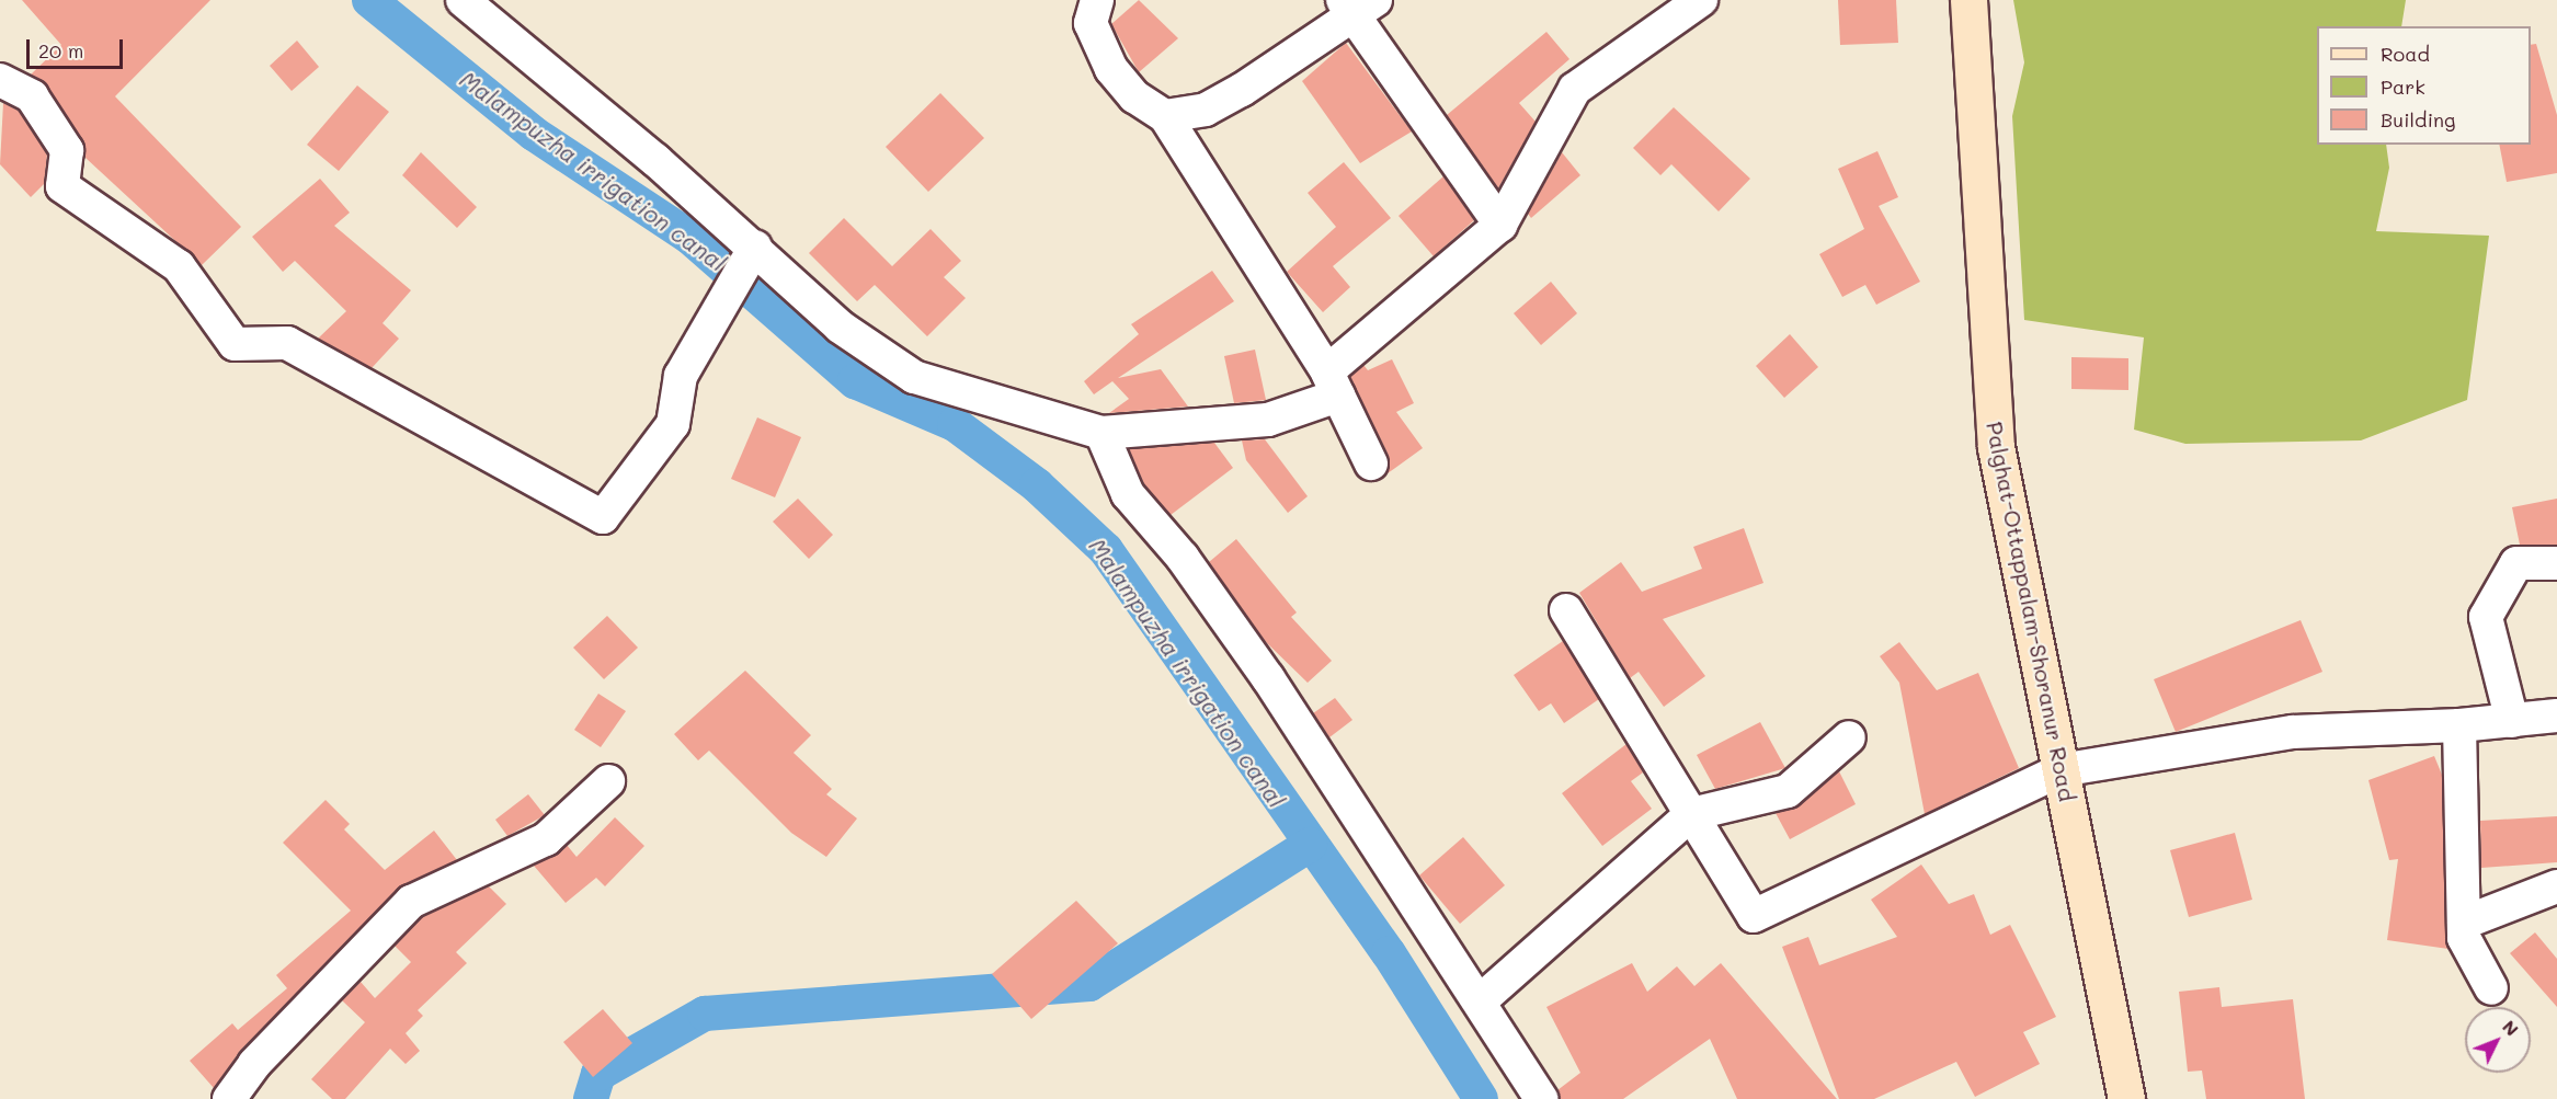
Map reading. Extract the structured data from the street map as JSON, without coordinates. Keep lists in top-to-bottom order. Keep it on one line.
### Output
{"streets":{"main road":["Palghat-Ottappalam-Shoranur Road"]},"water":["Malampuzha irrigation canal"],"legend":["Road","Park","Building"],"scale_bar":"20 m","north":"top right"}
